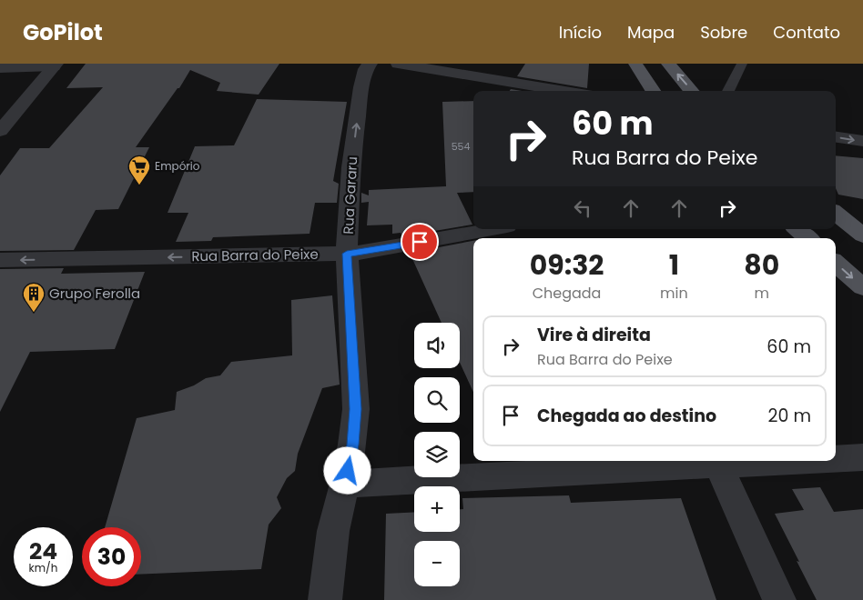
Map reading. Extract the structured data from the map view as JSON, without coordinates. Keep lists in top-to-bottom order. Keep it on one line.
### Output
{"streets":{"street":["Rua Gararu","Rua Barra do Peixe"]},"crossings":[["Rua Gararu","Rua Barra do Peixe"]],"one_way":["Rua Gararu","Rua Barra do Peixe"],"places":{"supermarket":["Empório"],"building":["Grupo Ferolla"]},"house_numbers":["554"],"page":{"header":"GoPilot","nav":["Início","Mapa","Sobre","Contato"],"turn":["60 m","Rua Barra do Peixe"],"eta":["09:32","Chegada","1","min","80","m"],"list":[{"name":"Vire à direita","note":"Rua Barra do Peixe","value":"60 m"},{"name":"Chegada ao destino","value":"20 m"}],"map_buttons":["+","−"],"speed":"24 km/h","limit":"30"}}
